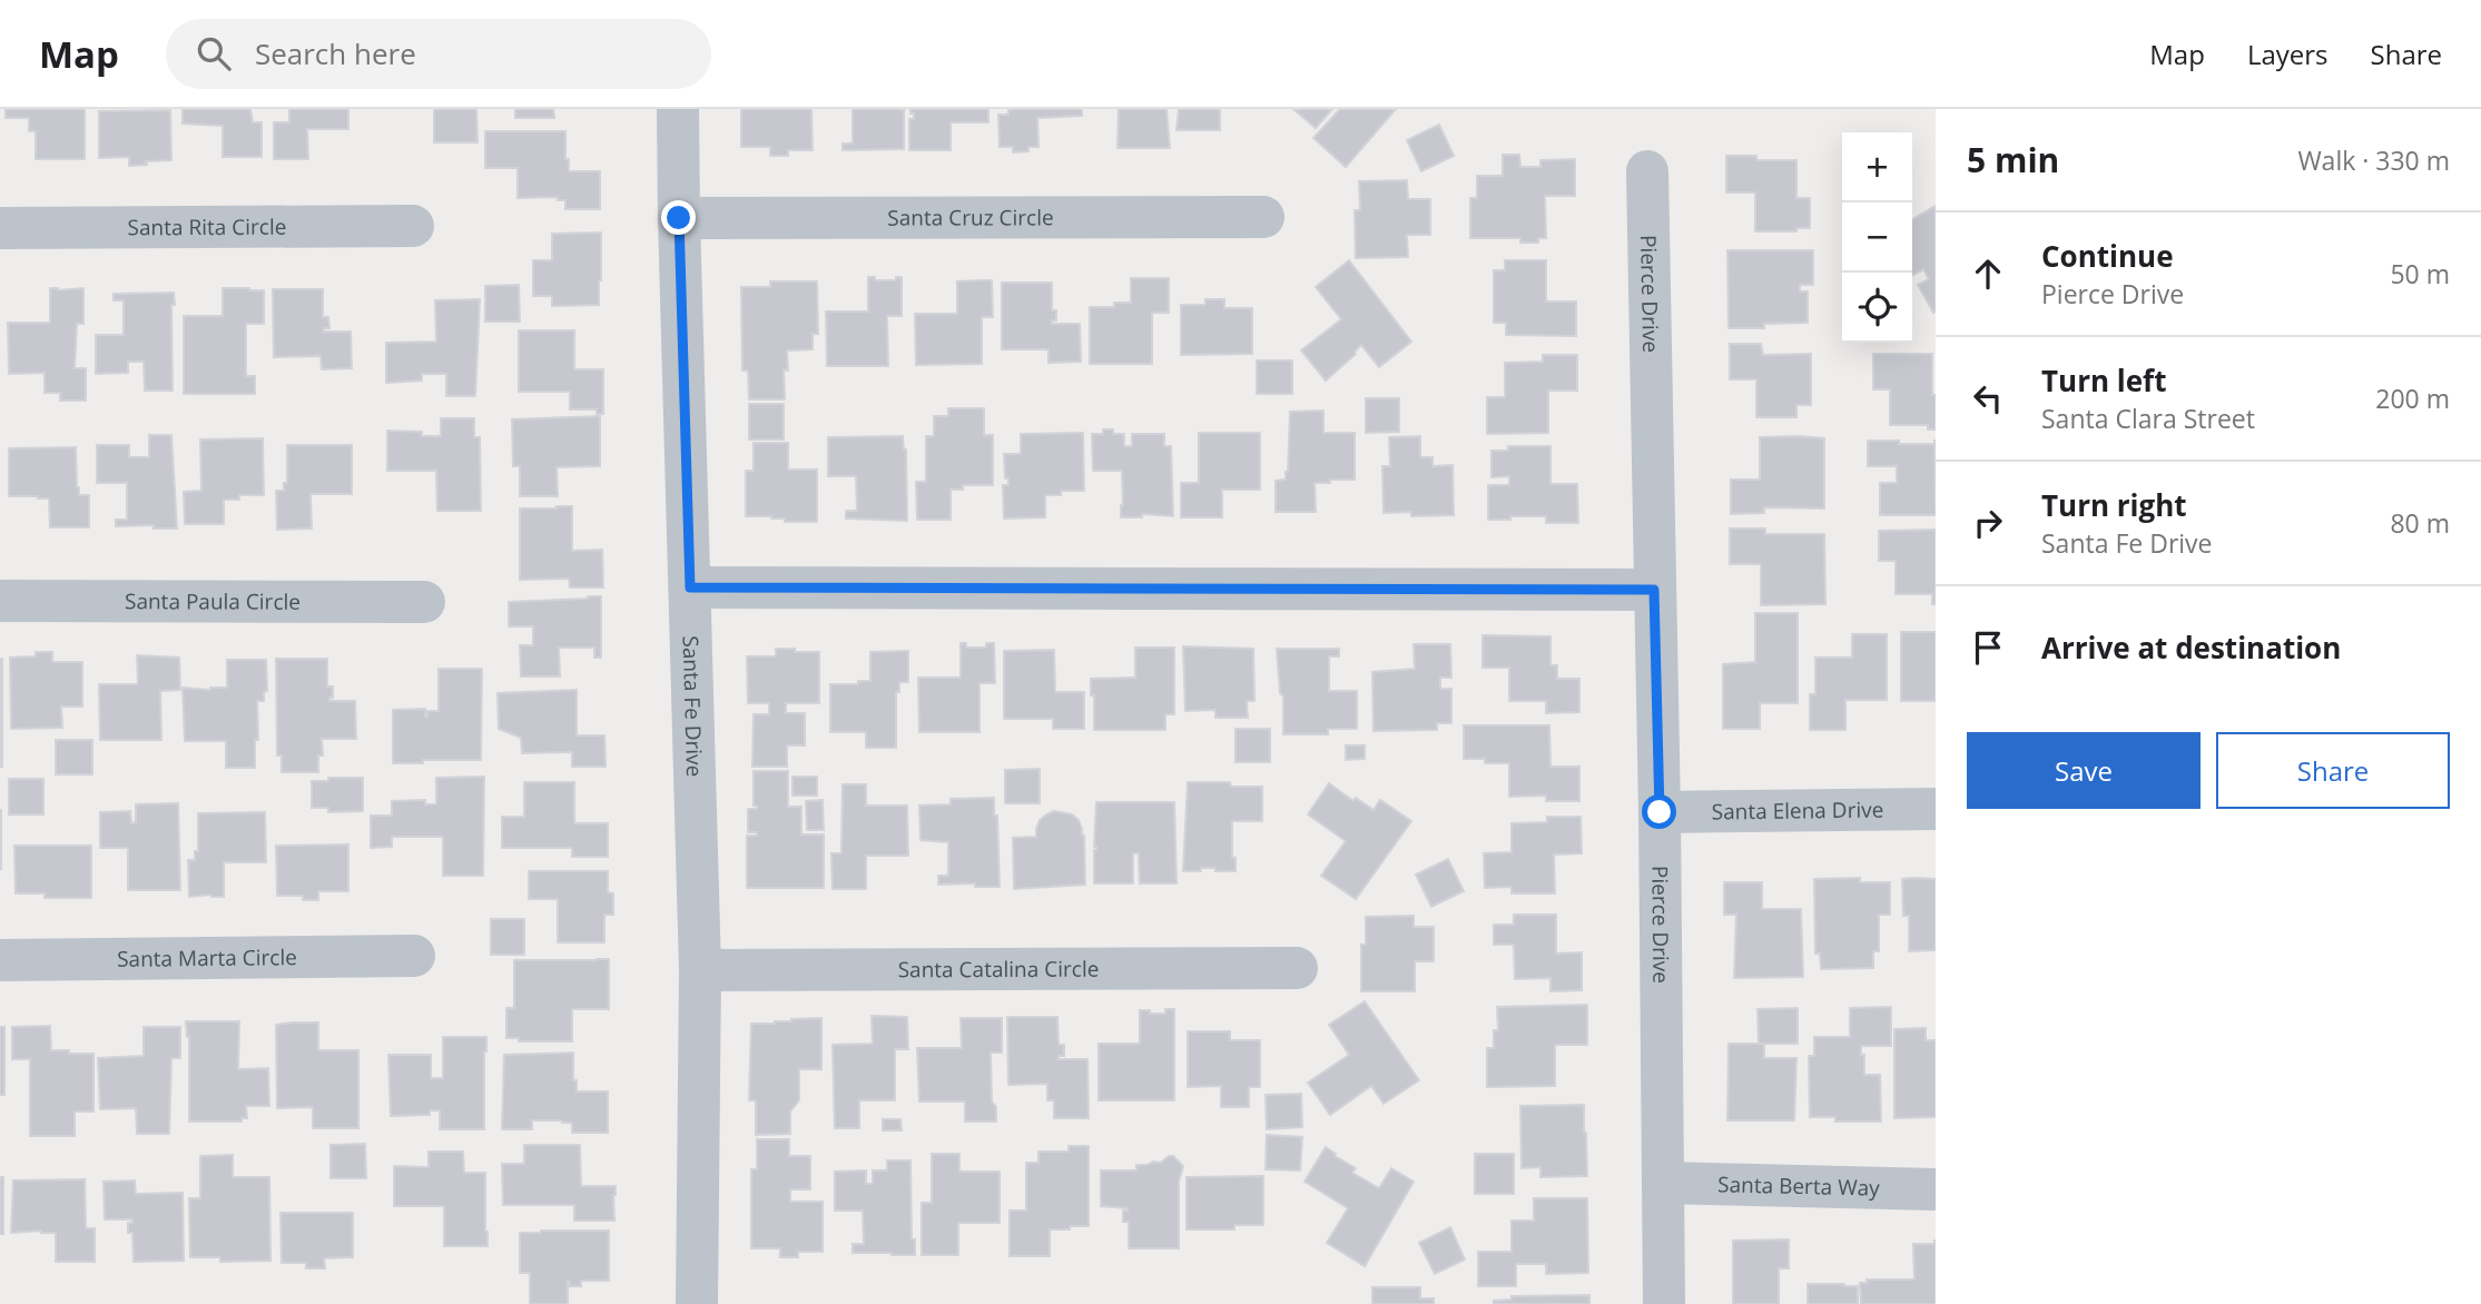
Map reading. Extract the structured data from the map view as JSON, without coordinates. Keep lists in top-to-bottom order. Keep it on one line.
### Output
{"streets":{"street":["Santa Cruz Circle","Santa Rita Circle","Pierce Drive","Santa Paula Circle","Santa Fe Drive","Santa Elena Drive","Santa Marta Circle","Santa Catalina Circle","Santa Berta Way"]},"crossings":[["Santa Cruz Circle","Santa Fe Drive"],["Pierce Drive","Santa Elena Drive"],["Pierce Drive","Santa Berta Way"],["Santa Fe Drive","Santa Catalina Circle"]],"page":{"header":"Map","search":"Search here","nav":["Map","Layers","Share"],"heading":["5 min","Walk · 330 m"],"map_buttons":["+","−"],"list":[["Continue","Pierce Drive","50 m"],["Turn left","Santa Clara Street","200 m"],["Turn right","Santa Fe Drive","80 m"],"Arrive at destination"],"buttons":["Save","Share"]}}
